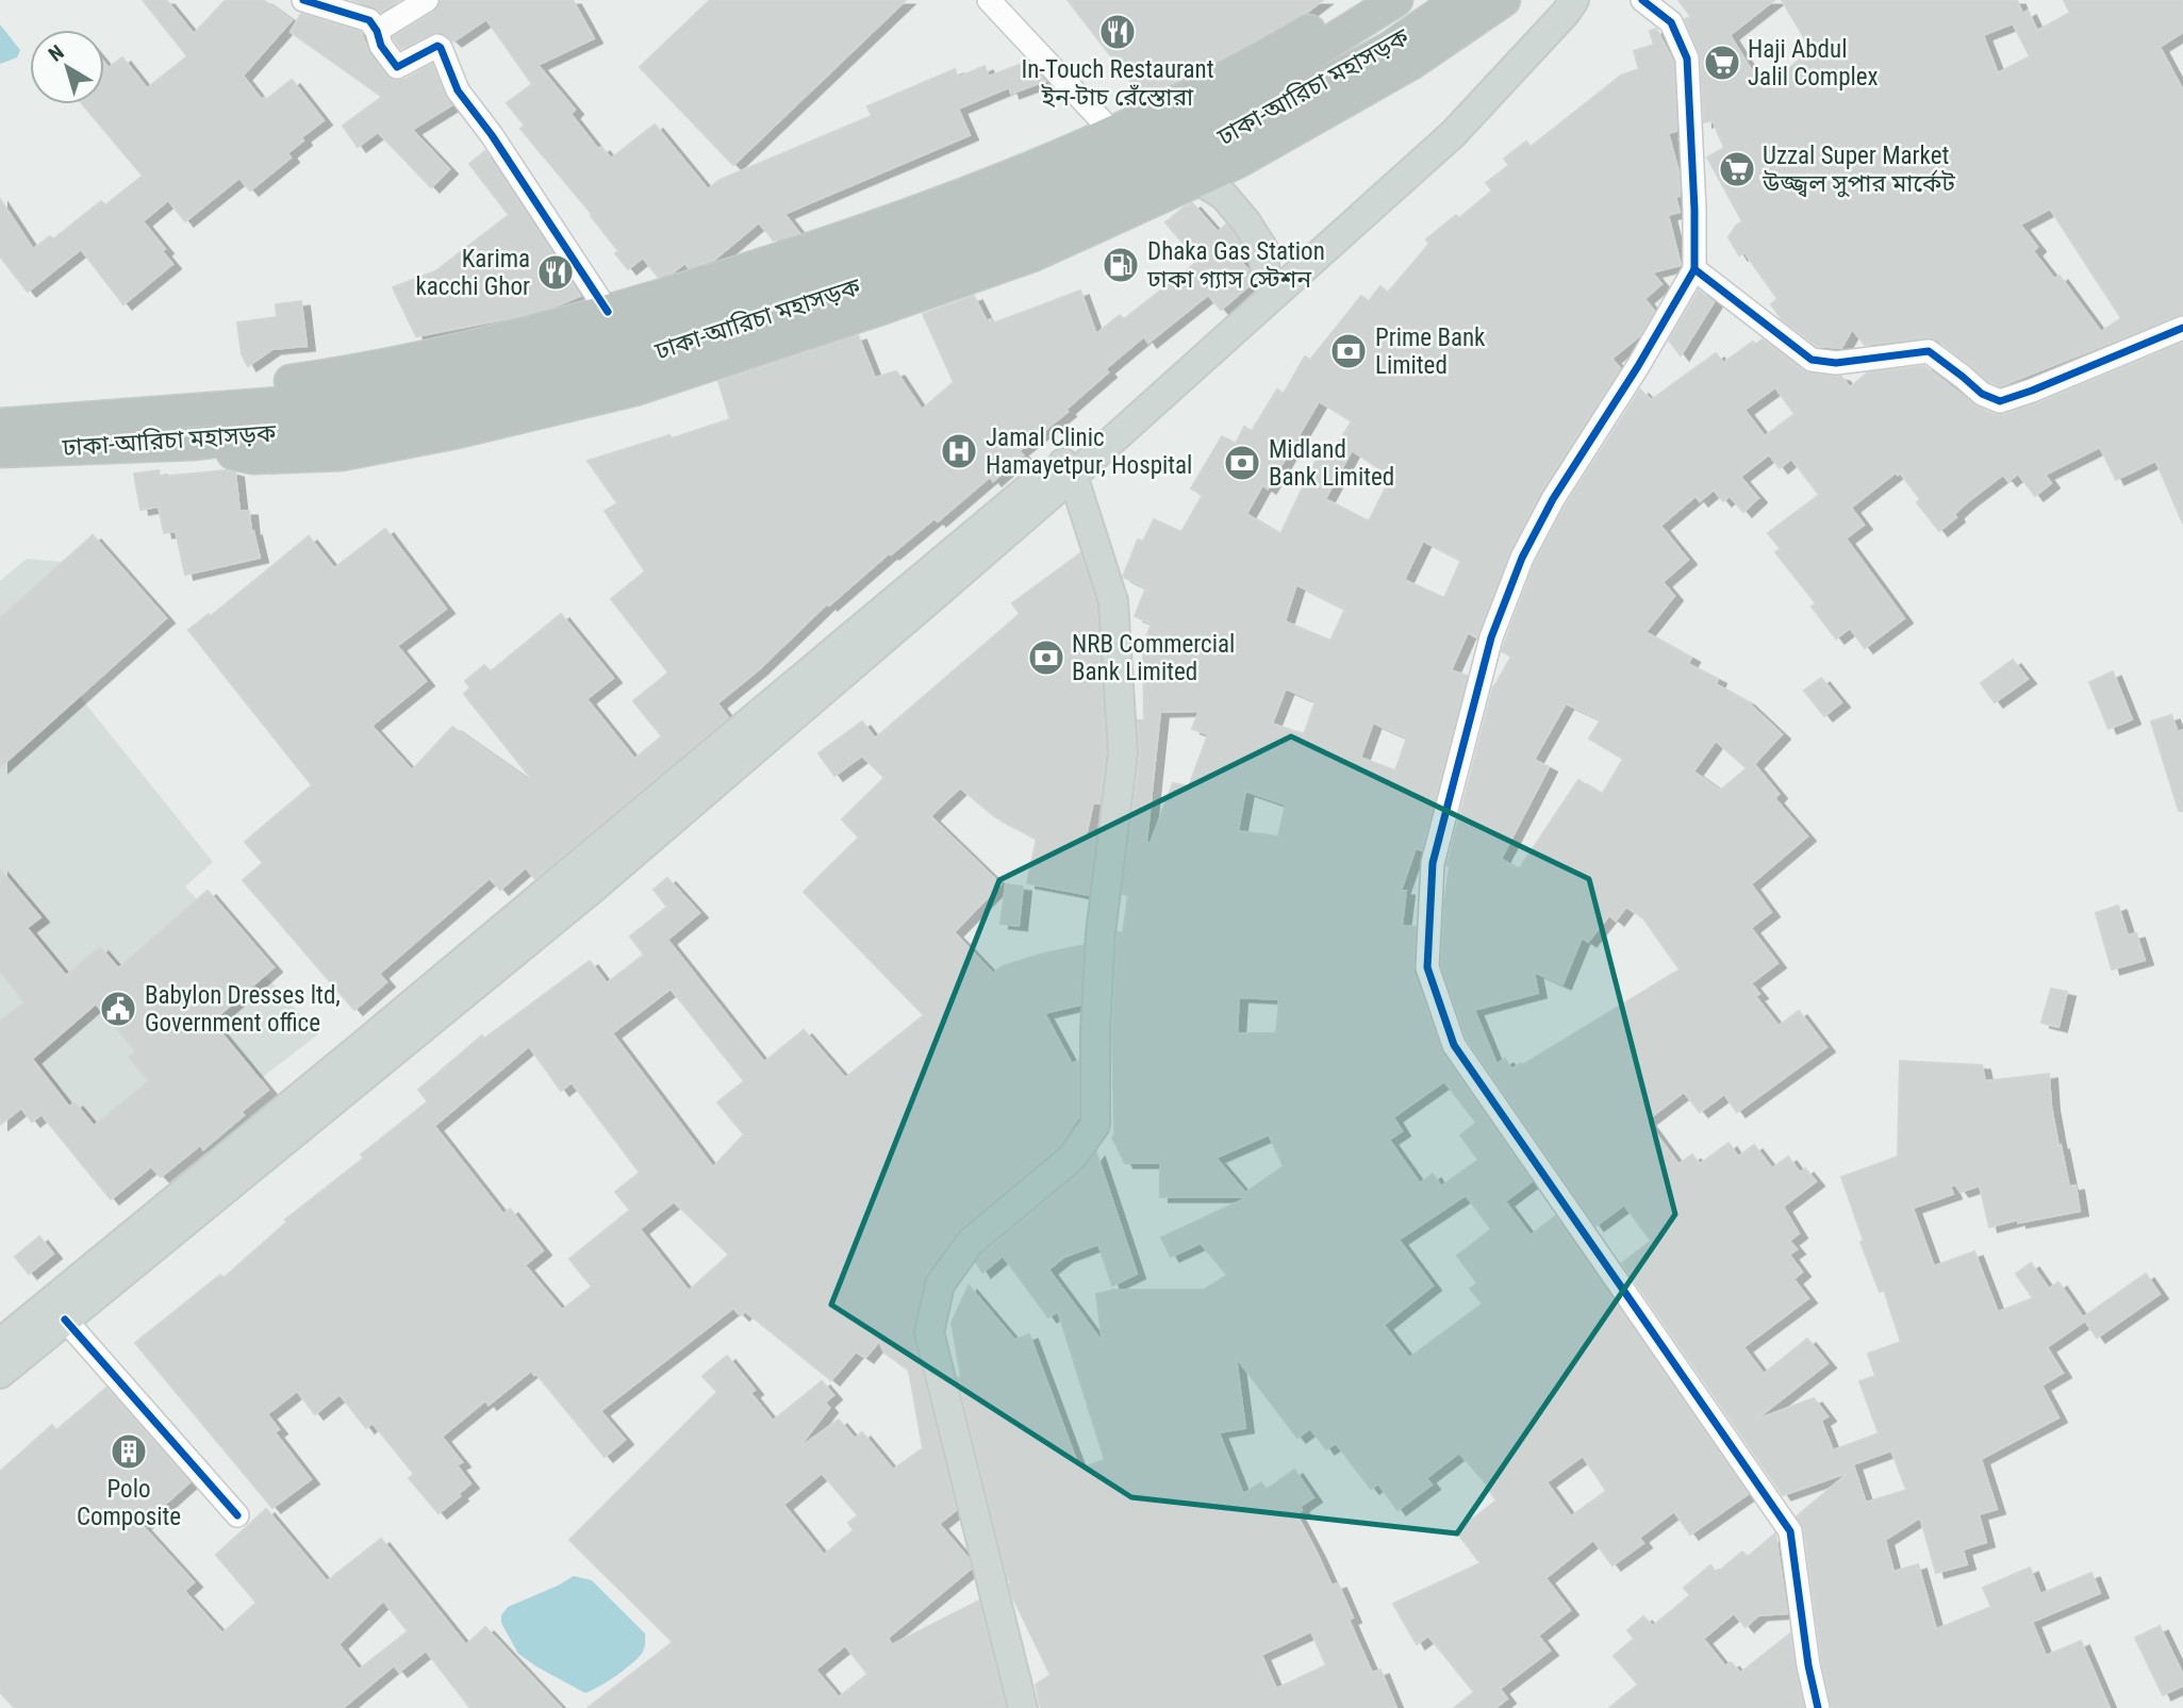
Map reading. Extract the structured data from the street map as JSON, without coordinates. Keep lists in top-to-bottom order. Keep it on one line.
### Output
{"streets":{"highway":["ঢাকা-আরিচা মহাসড়ক"]},"places":{"restaurant":["In-Touch Restaurant ইন-টাচ রেঁস্তোরা","Karima kacchi Ghor"],"supermarket":["Haji Abdul Jalil Complex","Uzzal Super Market উজ্জ্বল সুপার মার্কেট"],"fuel station":["Dhaka Gas Station ঢাকা গ্যাস স্টেশন"],"bank":["Prime Bank Limited","Midland Bank Limited","NRB Commercial Bank Limited"],"hospital":["Jamal Clinic Hamayetpur, Hospital"],"public building":["Babylon Dresses ltd, Government office"],"building":["Polo Composite"]},"north":"top left"}
